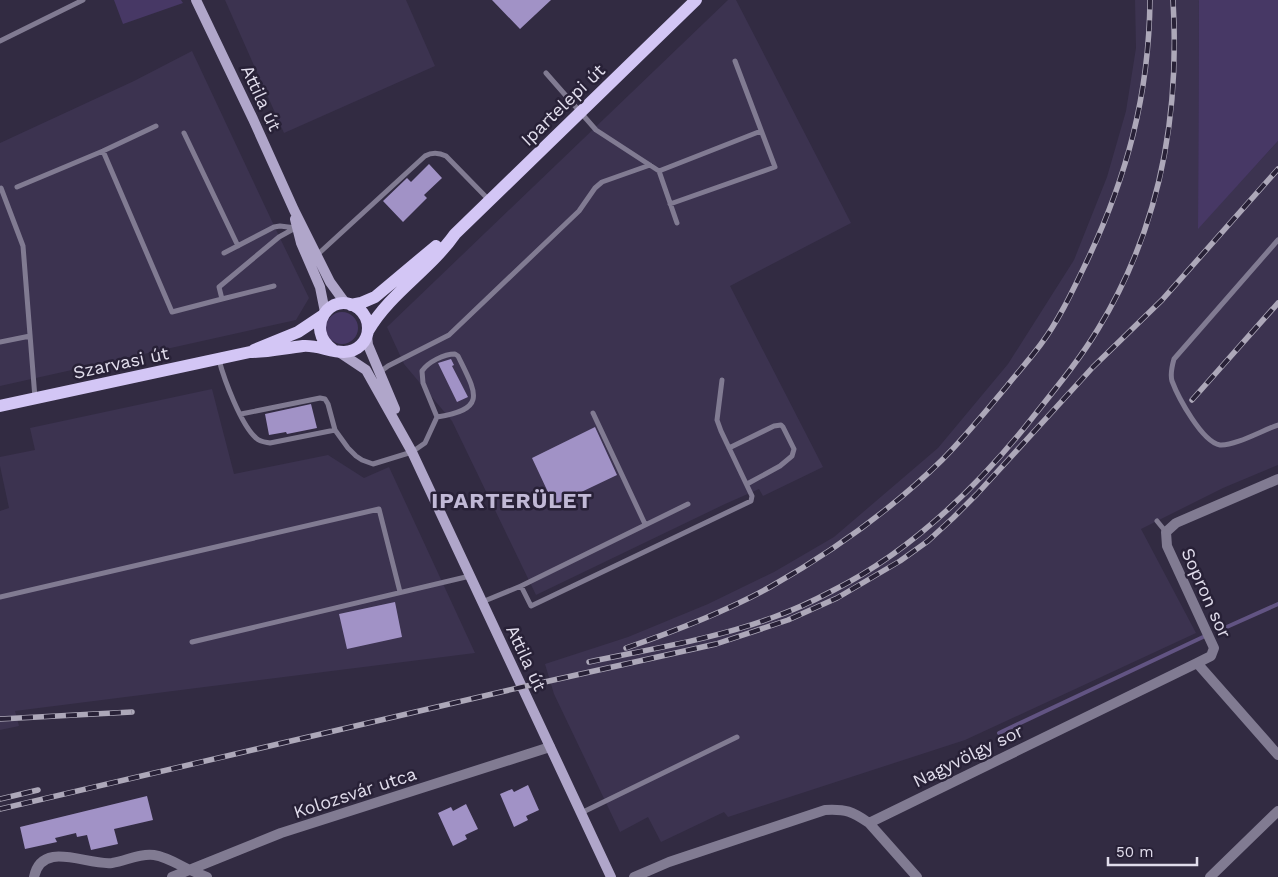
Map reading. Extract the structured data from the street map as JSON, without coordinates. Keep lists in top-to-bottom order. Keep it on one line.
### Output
{"streets":{"main road":["Attila út","Ipartelepi út","Szarvasi út"],"street":["Sopron sor","Nagyvölgy sor","Kolozsvár utca"]},"crossings":[["Attila út","Kolozsvár utca"],["Sopron sor","Nagyvölgy sor"]],"districts":["IPARTERÜLET"],"scale_bar":"50 m"}
